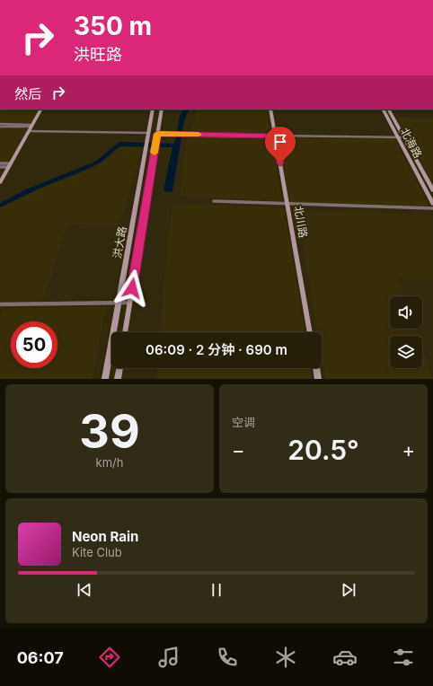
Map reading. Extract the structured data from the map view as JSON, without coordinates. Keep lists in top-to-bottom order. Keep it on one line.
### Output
{"streets":{"main road":["北海路","北川路","洪大路"]},"page":{"turn":["350 m","洪旺路"],"then":"然后","limit":"50","trip":"06:09 · 2 分钟 · 690 m","tile":[["39","km/h"],"空调"],"heat":["−","20.5°","+"],"song":["Neon Rain","Kite Club"],"tabs":"06:07"}}
